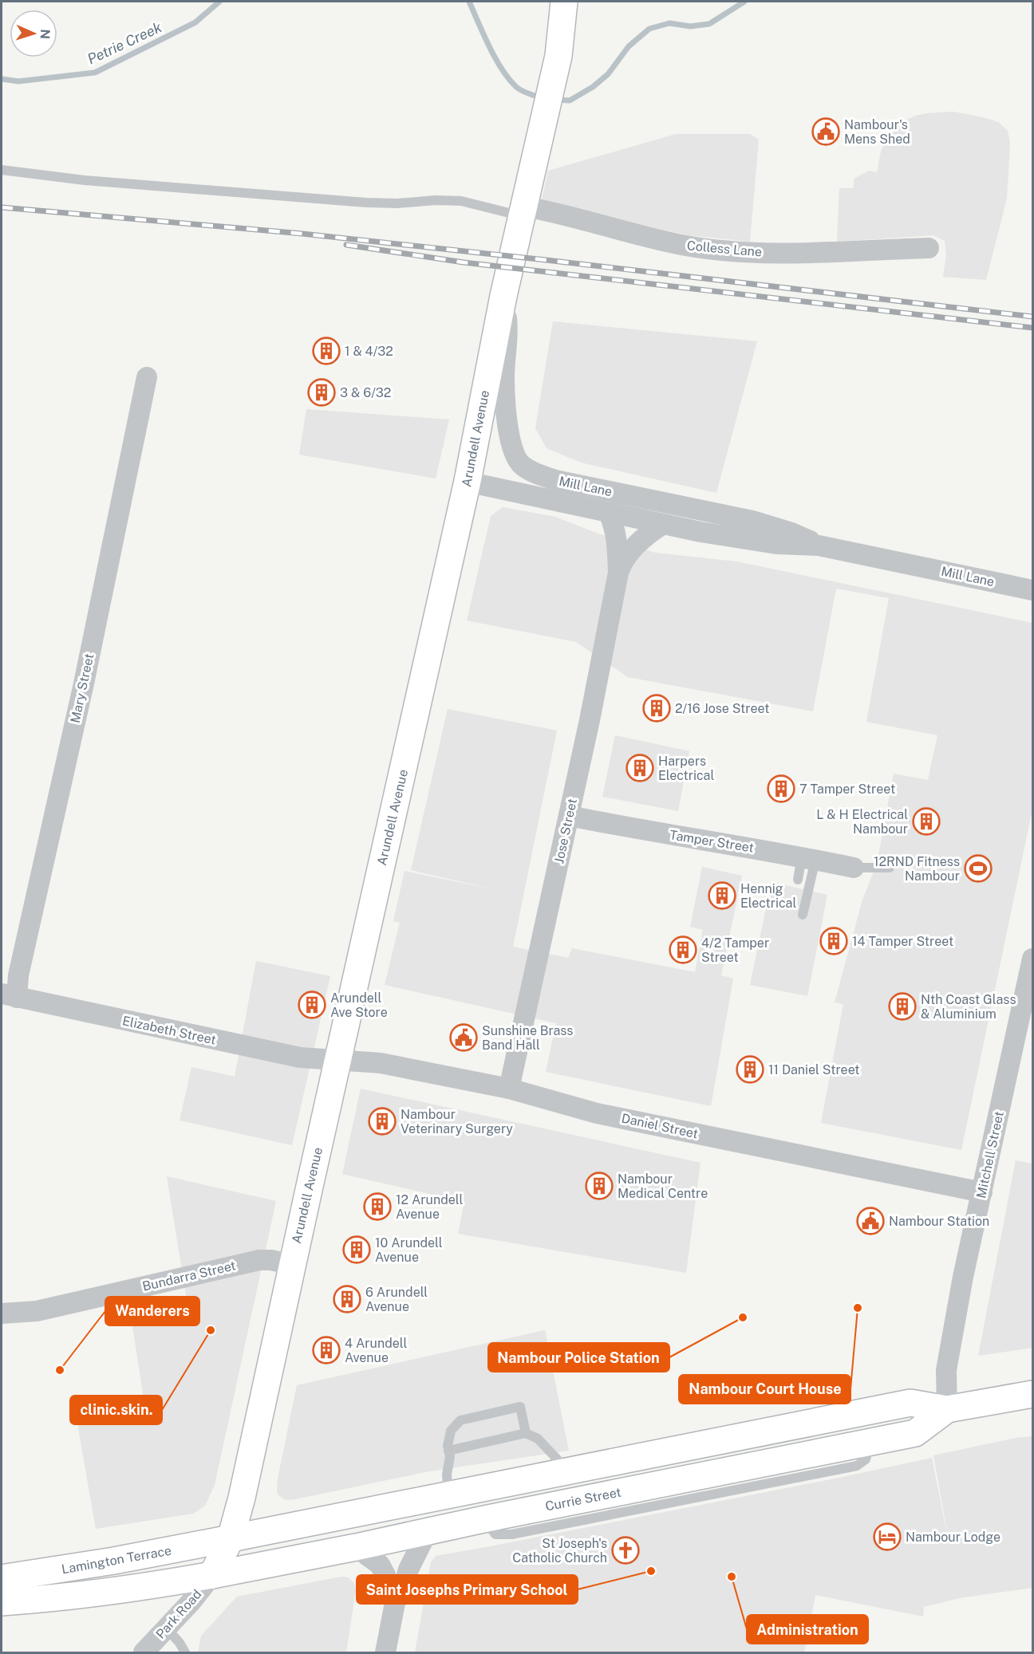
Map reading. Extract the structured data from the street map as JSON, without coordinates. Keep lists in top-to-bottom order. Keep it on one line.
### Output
{"streets":{"main road":["Arundell Avenue","Currie Street","Lamington Terrace"],"street":["Colless Lane","Mill Lane","Mary Street","Jose Street","Tamper Street","Elizabeth Street","Daniel Street","Mitchell Street","Bundarra Street","Park Road"]},"crossings":[["Colless Lane","Arundell Avenue"],["Arundell Avenue","Mill Lane"],["Arundell Avenue","Elizabeth Street"],["Arundell Avenue","Daniel Street"],["Arundell Avenue","Bundarra Street"],["Arundell Avenue","Currie Street"],["Arundell Avenue","Lamington Terrace"],["Arundell Avenue","Park Road"],["Mill Lane","Jose Street"],["Mary Street","Elizabeth Street"],["Jose Street","Tamper Street"],["Jose Street","Daniel Street"],["Elizabeth Street","Daniel Street"],["Daniel Street","Mitchell Street"],["Mitchell Street","Currie Street"],["Currie Street","Lamington Terrace"],["Currie Street","Park Road"]],"water":["Petrie Creek"],"places":{"public building":["Nambour's Mens Shed","Sunshine Brass Band Hall","Nambour Station"],"building":["1 & 4/32","3 & 6/32","2/16 Jose Street","Harpers Electrical","7 Tamper Street","L & H Electrical Nambour","Hennig Electrical","14 Tamper Street","4/2 Tamper Street","Arundell Ave Store","Nth Coast Glass & Aluminium","11 Daniel Street","Nambour Veterinary Surgery","Nambour Medical Centre","12 Arundell Avenue","10 Arundell Avenue","6 Arundell Avenue","4 Arundell Avenue"],"sports":["12RND Fitness Nambour"],"other":["Nambour Court House","Nambour Police Station","clinic.skin.","Wanderers","Saint Josephs Primary School","Administration"],"hotel":["Nambour Lodge"],"church":["St Joseph's Catholic Church"]},"north":"right"}
